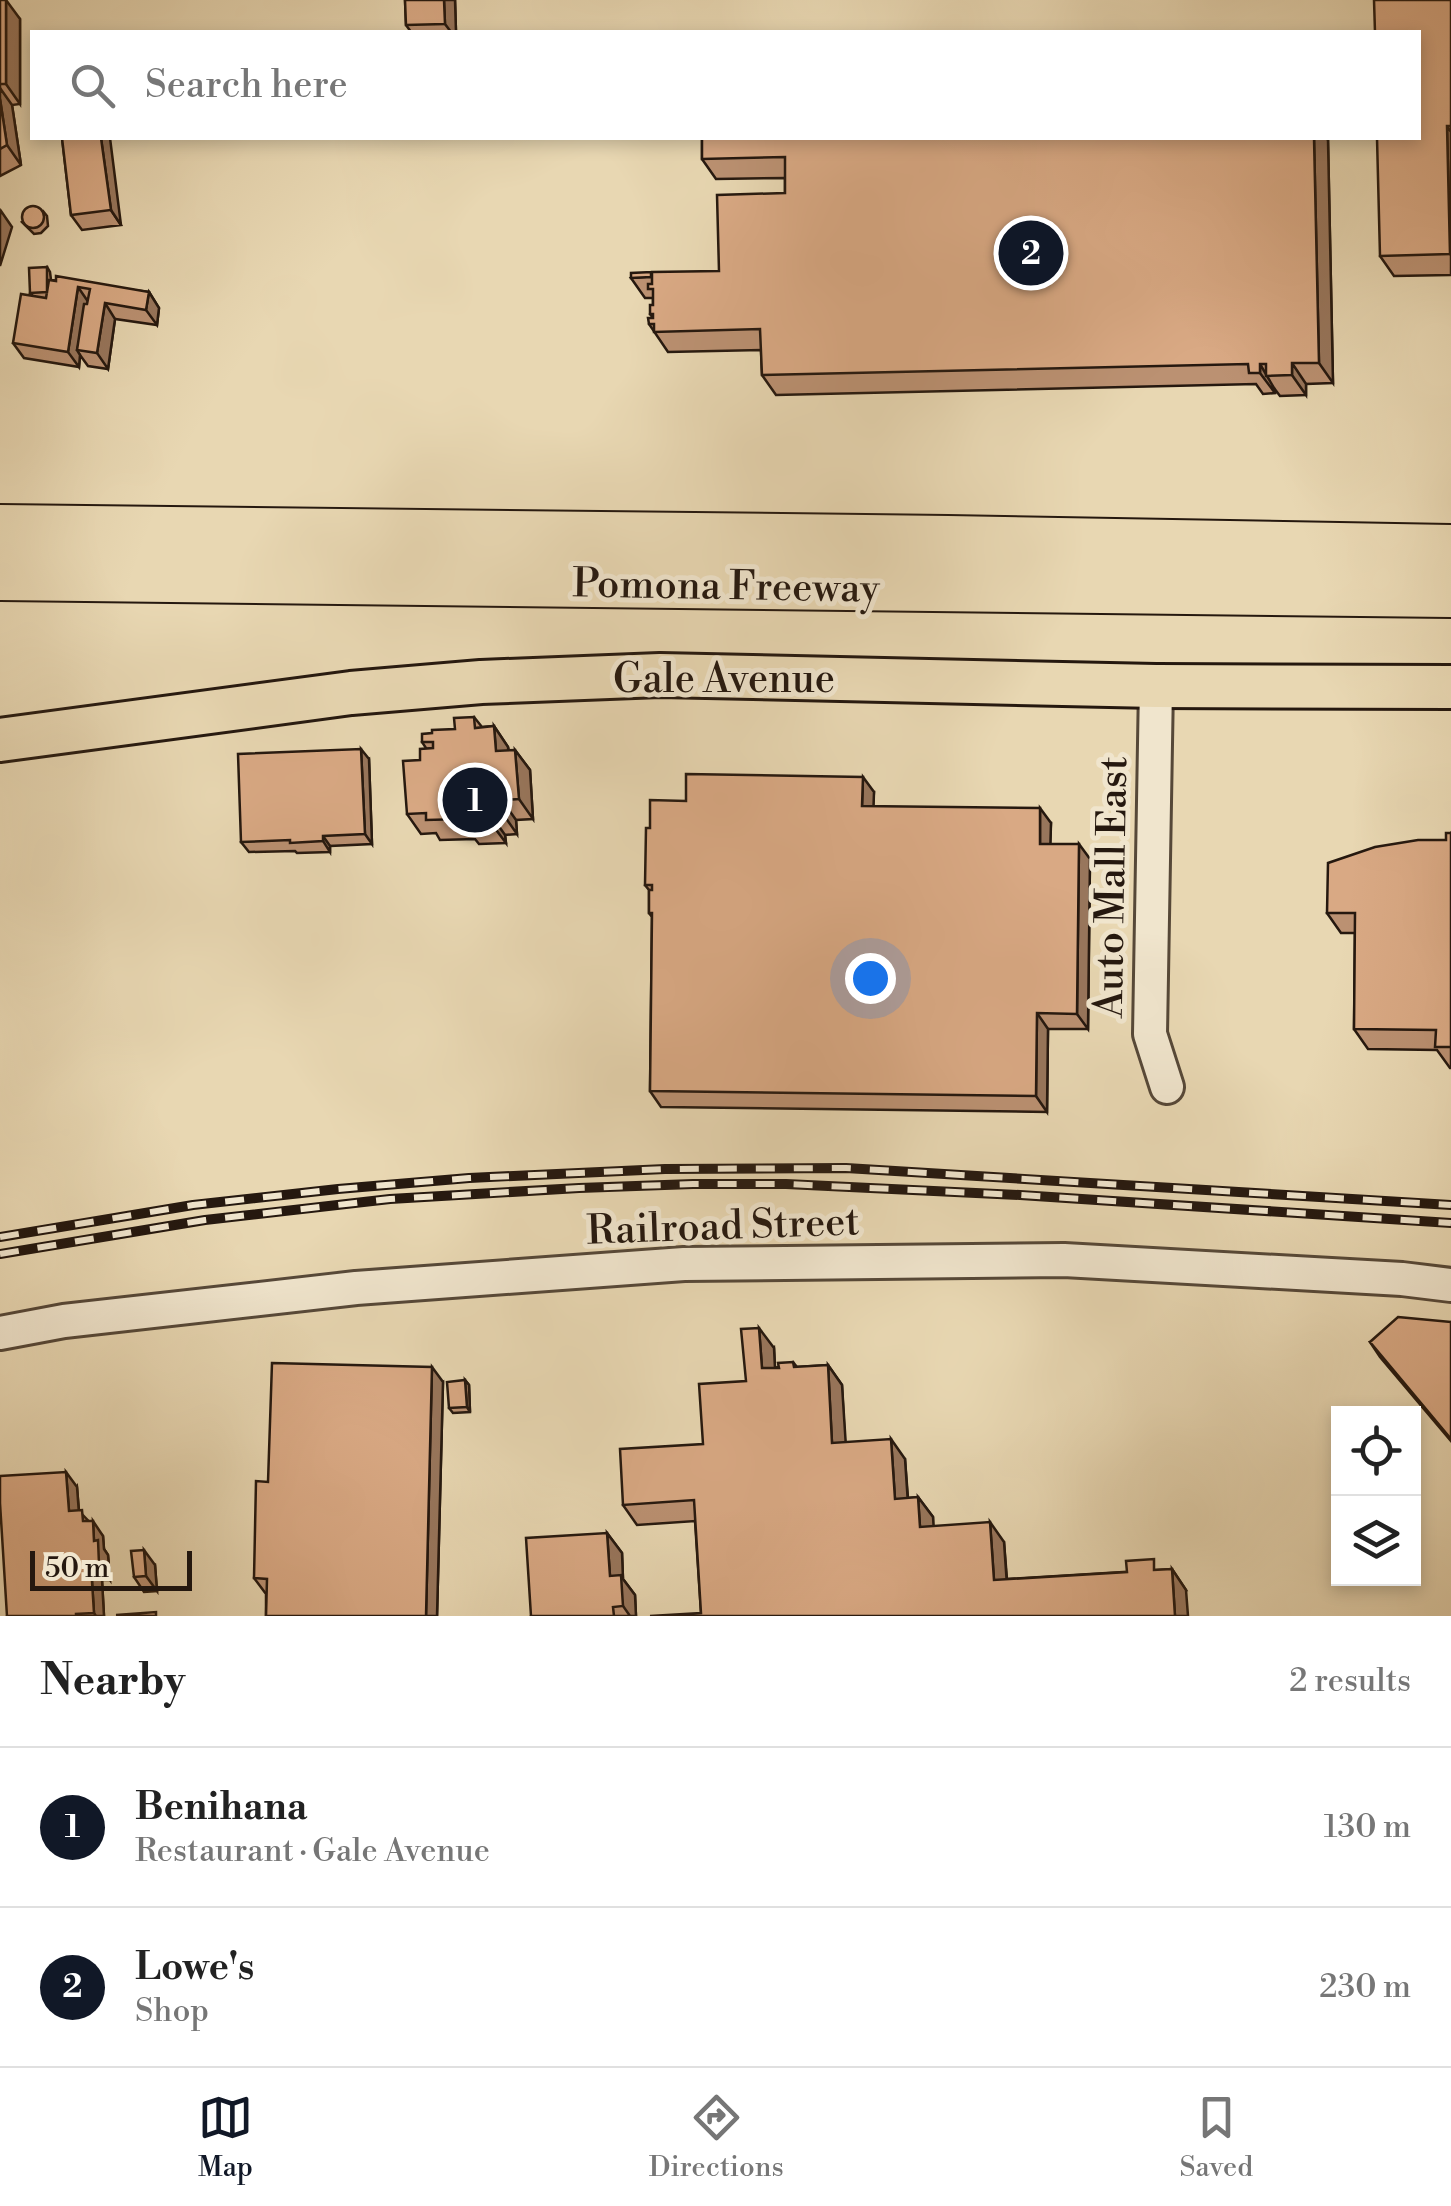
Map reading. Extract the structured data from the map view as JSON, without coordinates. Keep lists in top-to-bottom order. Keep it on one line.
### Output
{"streets":{"highway":["Pomona Freeway"],"main road":["Gale Avenue"],"street":["Auto Mall East","Railroad Street"]},"crossings":[["Gale Avenue","Auto Mall East"]],"scale_bar":"50 m","page":{"search":"Search here","pins":["2","1"],"scale":"50 m","heading":["Nearby","2 results"],"list":[{"mark":"1","name":"Benihana","note":"Restaurant · Gale Avenue","value":"130 m"},{"mark":"2","name":"Lowe's","note":"Shop","value":"230 m"}],"nav":["Map","Directions","Saved"]}}
